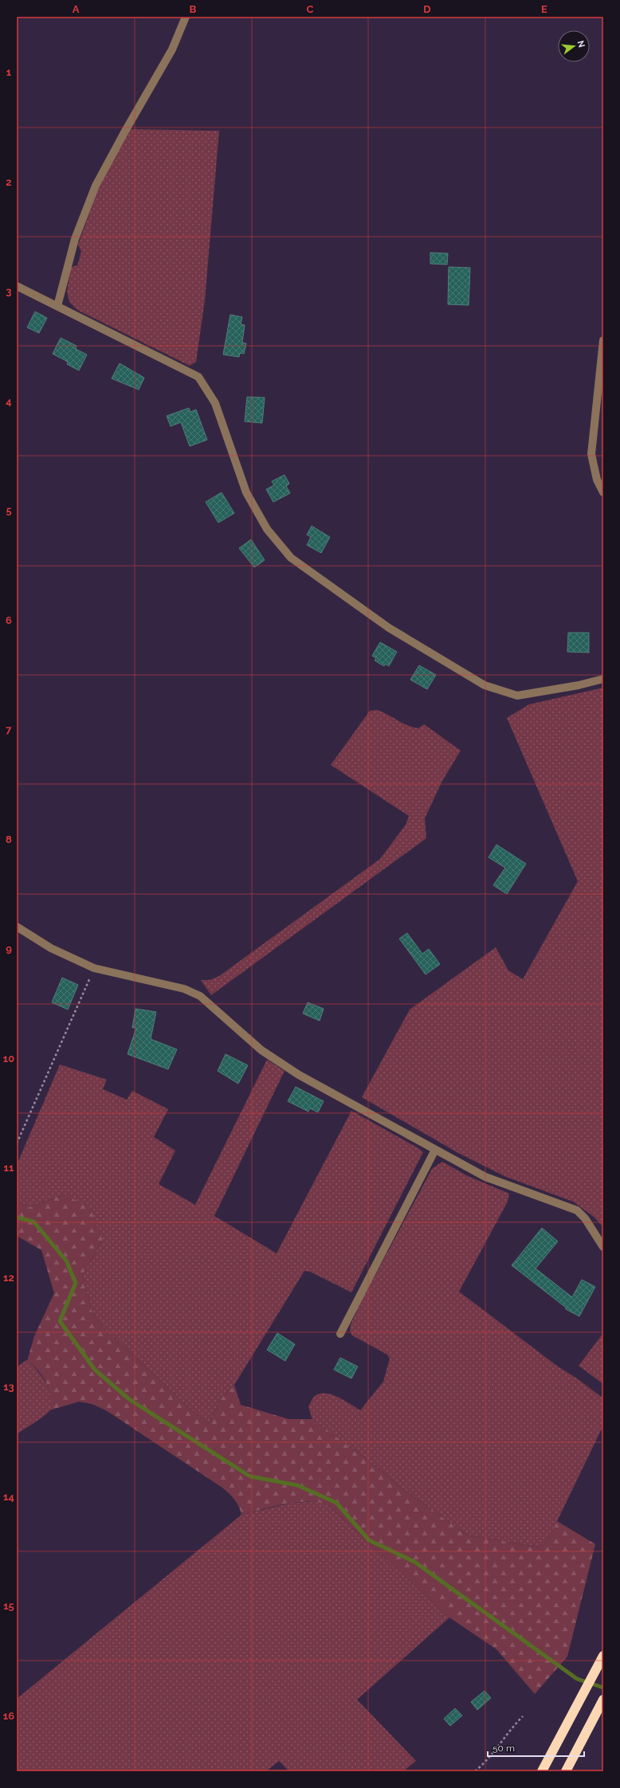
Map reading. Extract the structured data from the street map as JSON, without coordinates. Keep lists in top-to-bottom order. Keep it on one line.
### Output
{"scale_bar":"50 m","north":"right","grid":{"columns":["A","B","C","D","E"],"rows":["1","2","3","4","5","6","7","8","9","10","11","12","13","14","15","16"]}}
